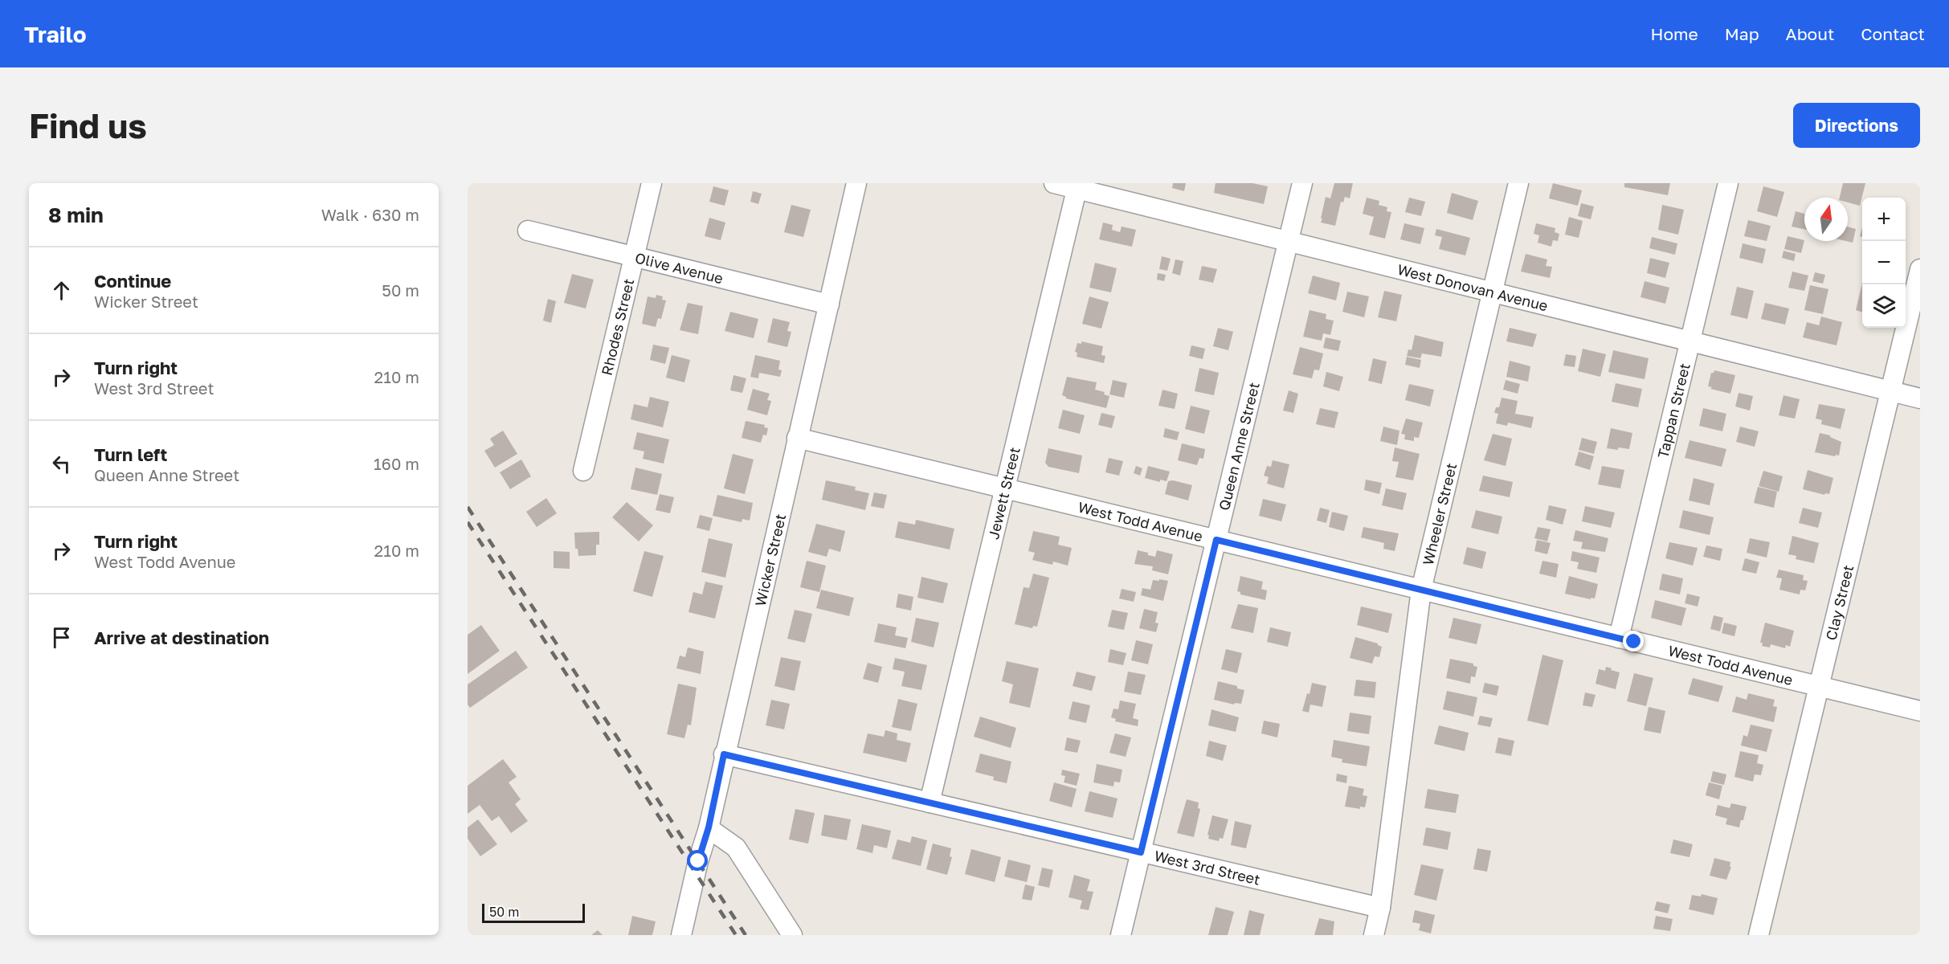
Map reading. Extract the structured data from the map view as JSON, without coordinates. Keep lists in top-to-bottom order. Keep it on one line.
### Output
{"streets":{"street":["Olive Avenue","West Donovan Avenue","Rhodes Street","Tappan Street","Queen Anne Street","Jewett Street","Wheeler Street","West Todd Avenue","Wicker Street","Clay Street","West 3rd Street"]},"crossings":[["Olive Avenue","Rhodes Street"],["Olive Avenue","Wicker Street"],["West Donovan Avenue","Tappan Street"],["West Donovan Avenue","Queen Anne Street"],["West Donovan Avenue","Jewett Street"],["West Donovan Avenue","Wheeler Street"],["West Donovan Avenue","Clay Street"],["Tappan Street","West Todd Avenue"],["Queen Anne Street","West Todd Avenue"],["Queen Anne Street","West 3rd Street"],["Jewett Street","West Todd Avenue"],["Jewett Street","West 3rd Street"],["Wheeler Street","West Todd Avenue"],["Wheeler Street","West 3rd Street"],["West Todd Avenue","Wicker Street"],["West Todd Avenue","Clay Street"],["Wicker Street","West 3rd Street"]],"scale_bar":"50 m","north":"top","page":{"header":"Trailo","nav":["Home","Map","About","Contact"],"buttons":"Directions","title":"Find us","heading":["8 min","Walk · 630 m"],"map_buttons":["+","−"],"list":[["Continue","Wicker Street","50 m"],["Turn right","West 3rd Street","210 m"],["Turn left","Queen Anne Street","160 m"],["Turn right","West Todd Avenue","210 m"],"Arrive at destination"],"scale":"50 m"}}
